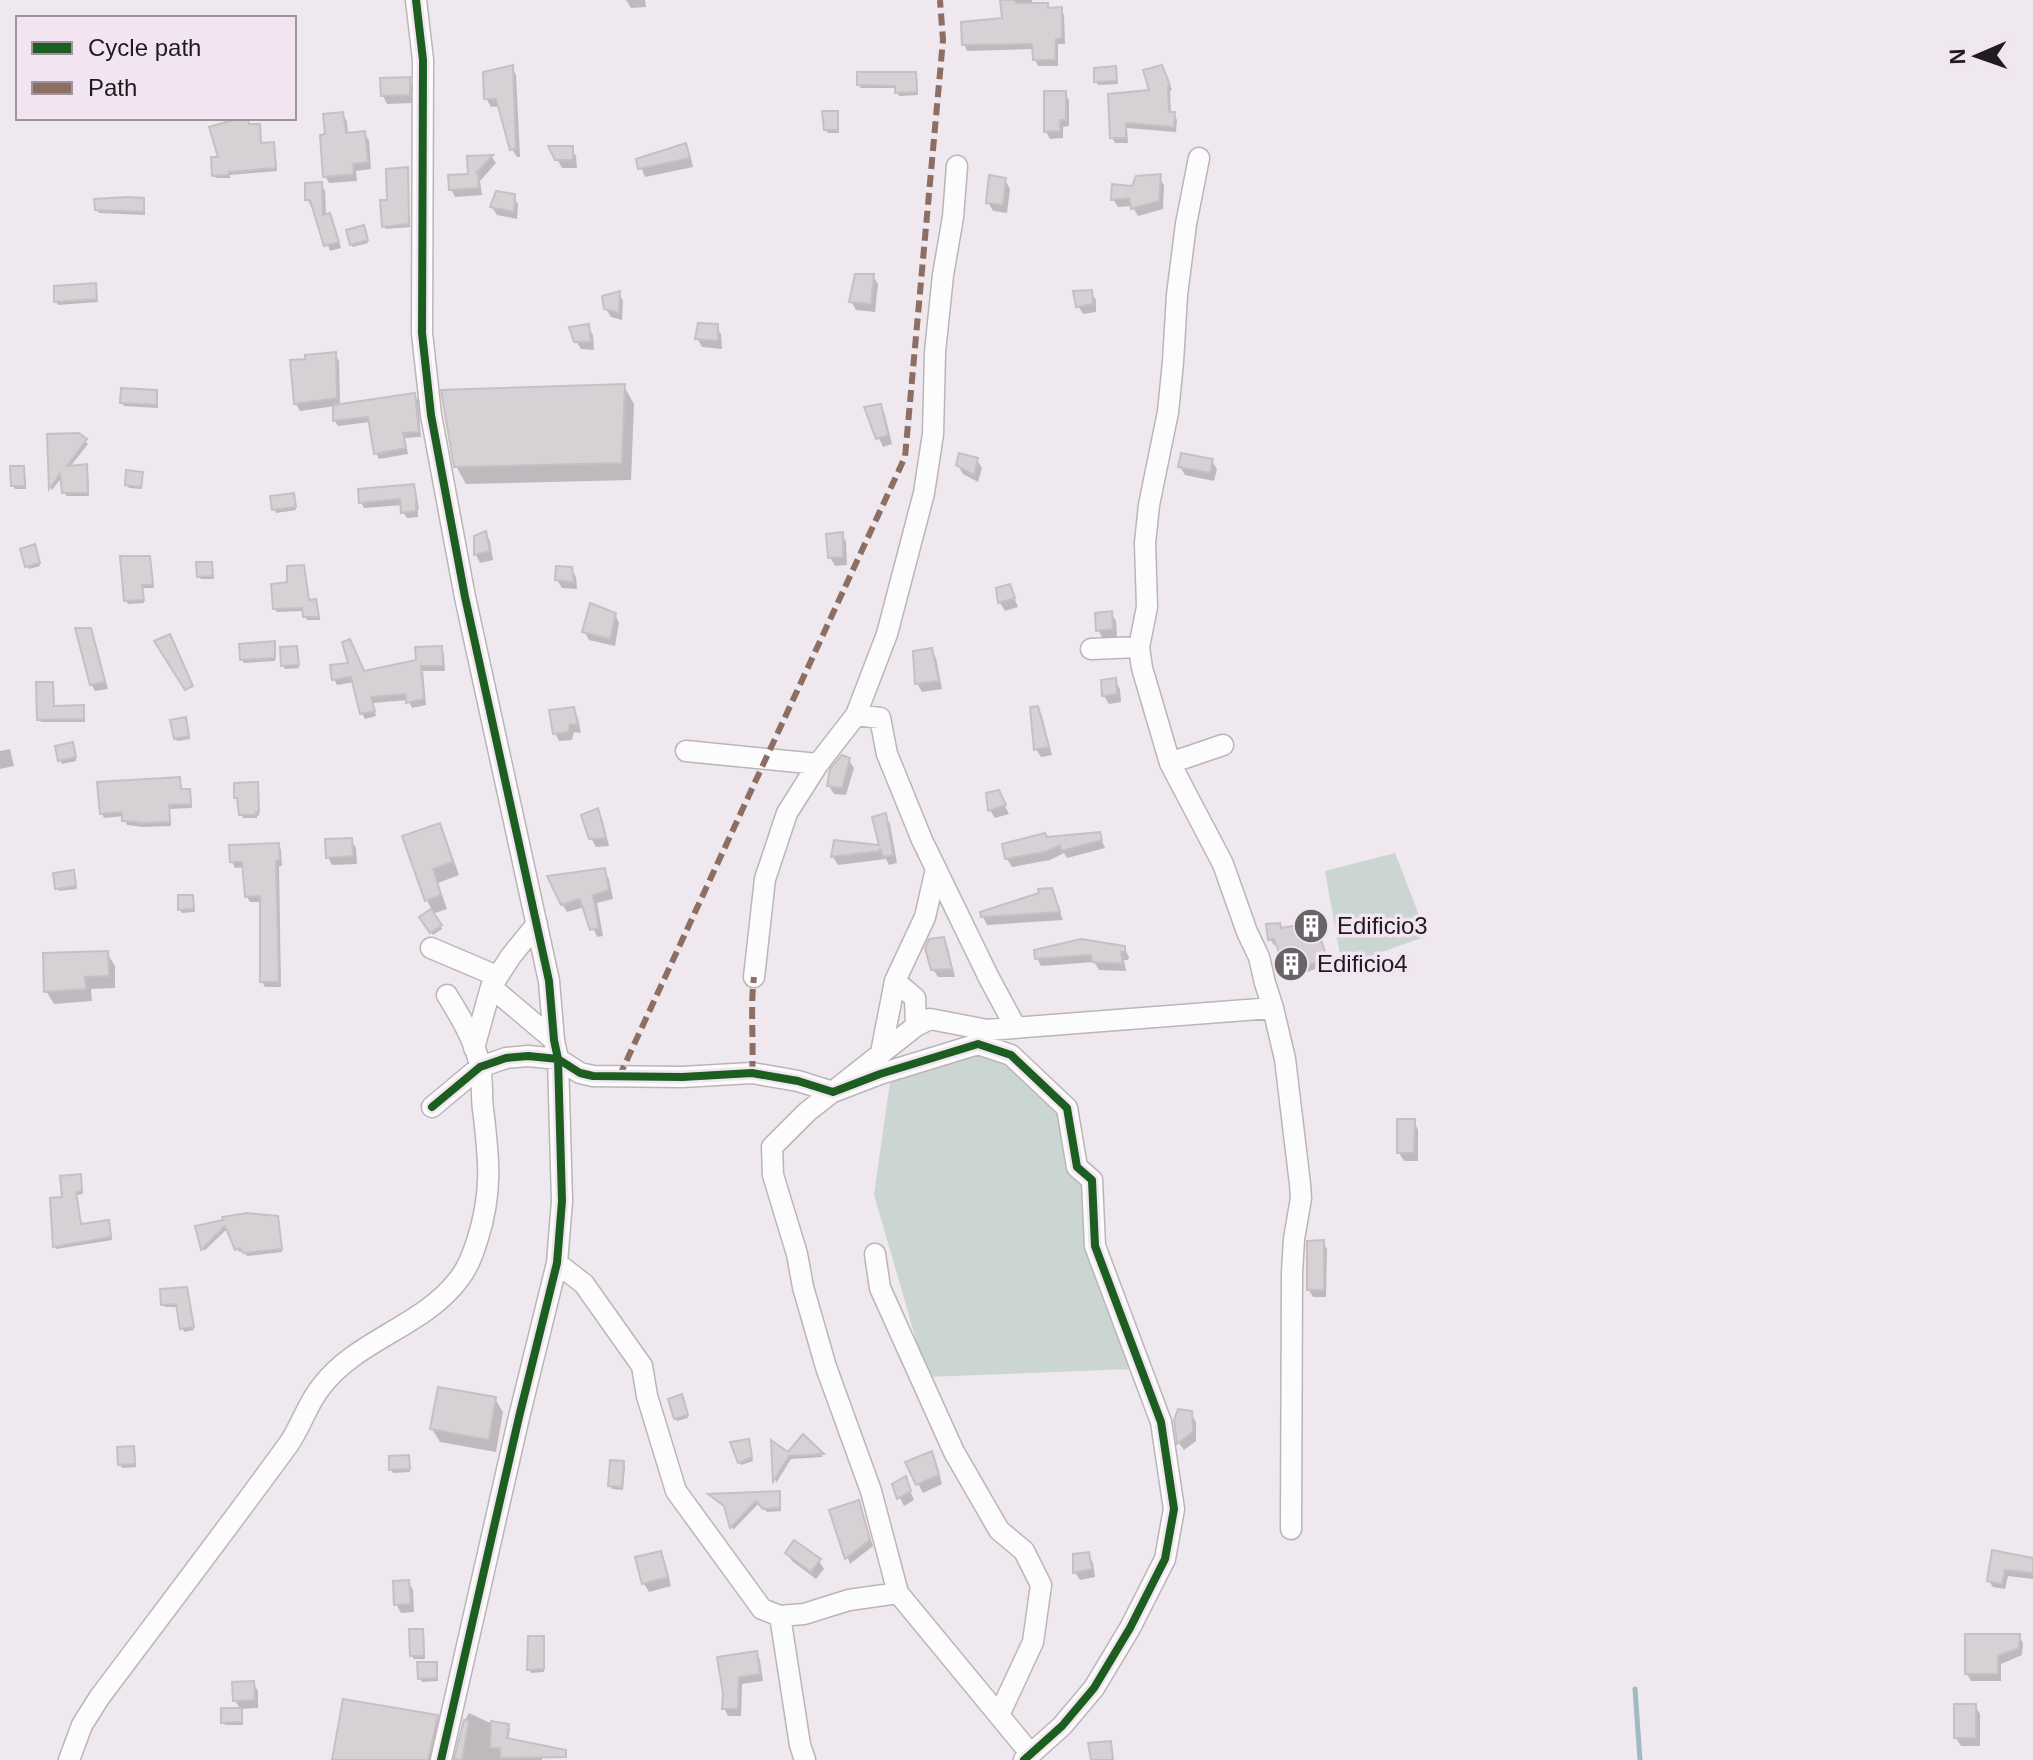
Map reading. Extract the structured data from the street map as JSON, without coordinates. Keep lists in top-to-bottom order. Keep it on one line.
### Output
{"places":{"building":["Edificio3","Edificio4"]},"legend":["Cycle path","Path"],"north":"left"}
